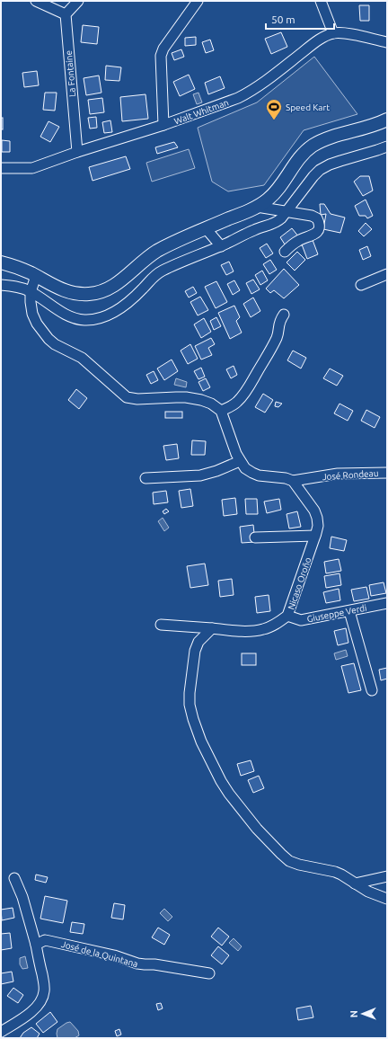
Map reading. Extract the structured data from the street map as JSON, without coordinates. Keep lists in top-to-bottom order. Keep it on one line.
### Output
{"streets":{"street":["La Fontaine","Walt Whitman","José Rondeau","Nicaso Oroño","Giuseppe Verdi","José de la Quintana"]},"crossings":[["La Fontaine","Walt Whitman"],["José Rondeau","Nicaso Oroño"],["Nicaso Oroño","Giuseppe Verdi"]],"places":{"sports":["Speed Kart"]},"scale_bar":"50 m","north":"left"}
